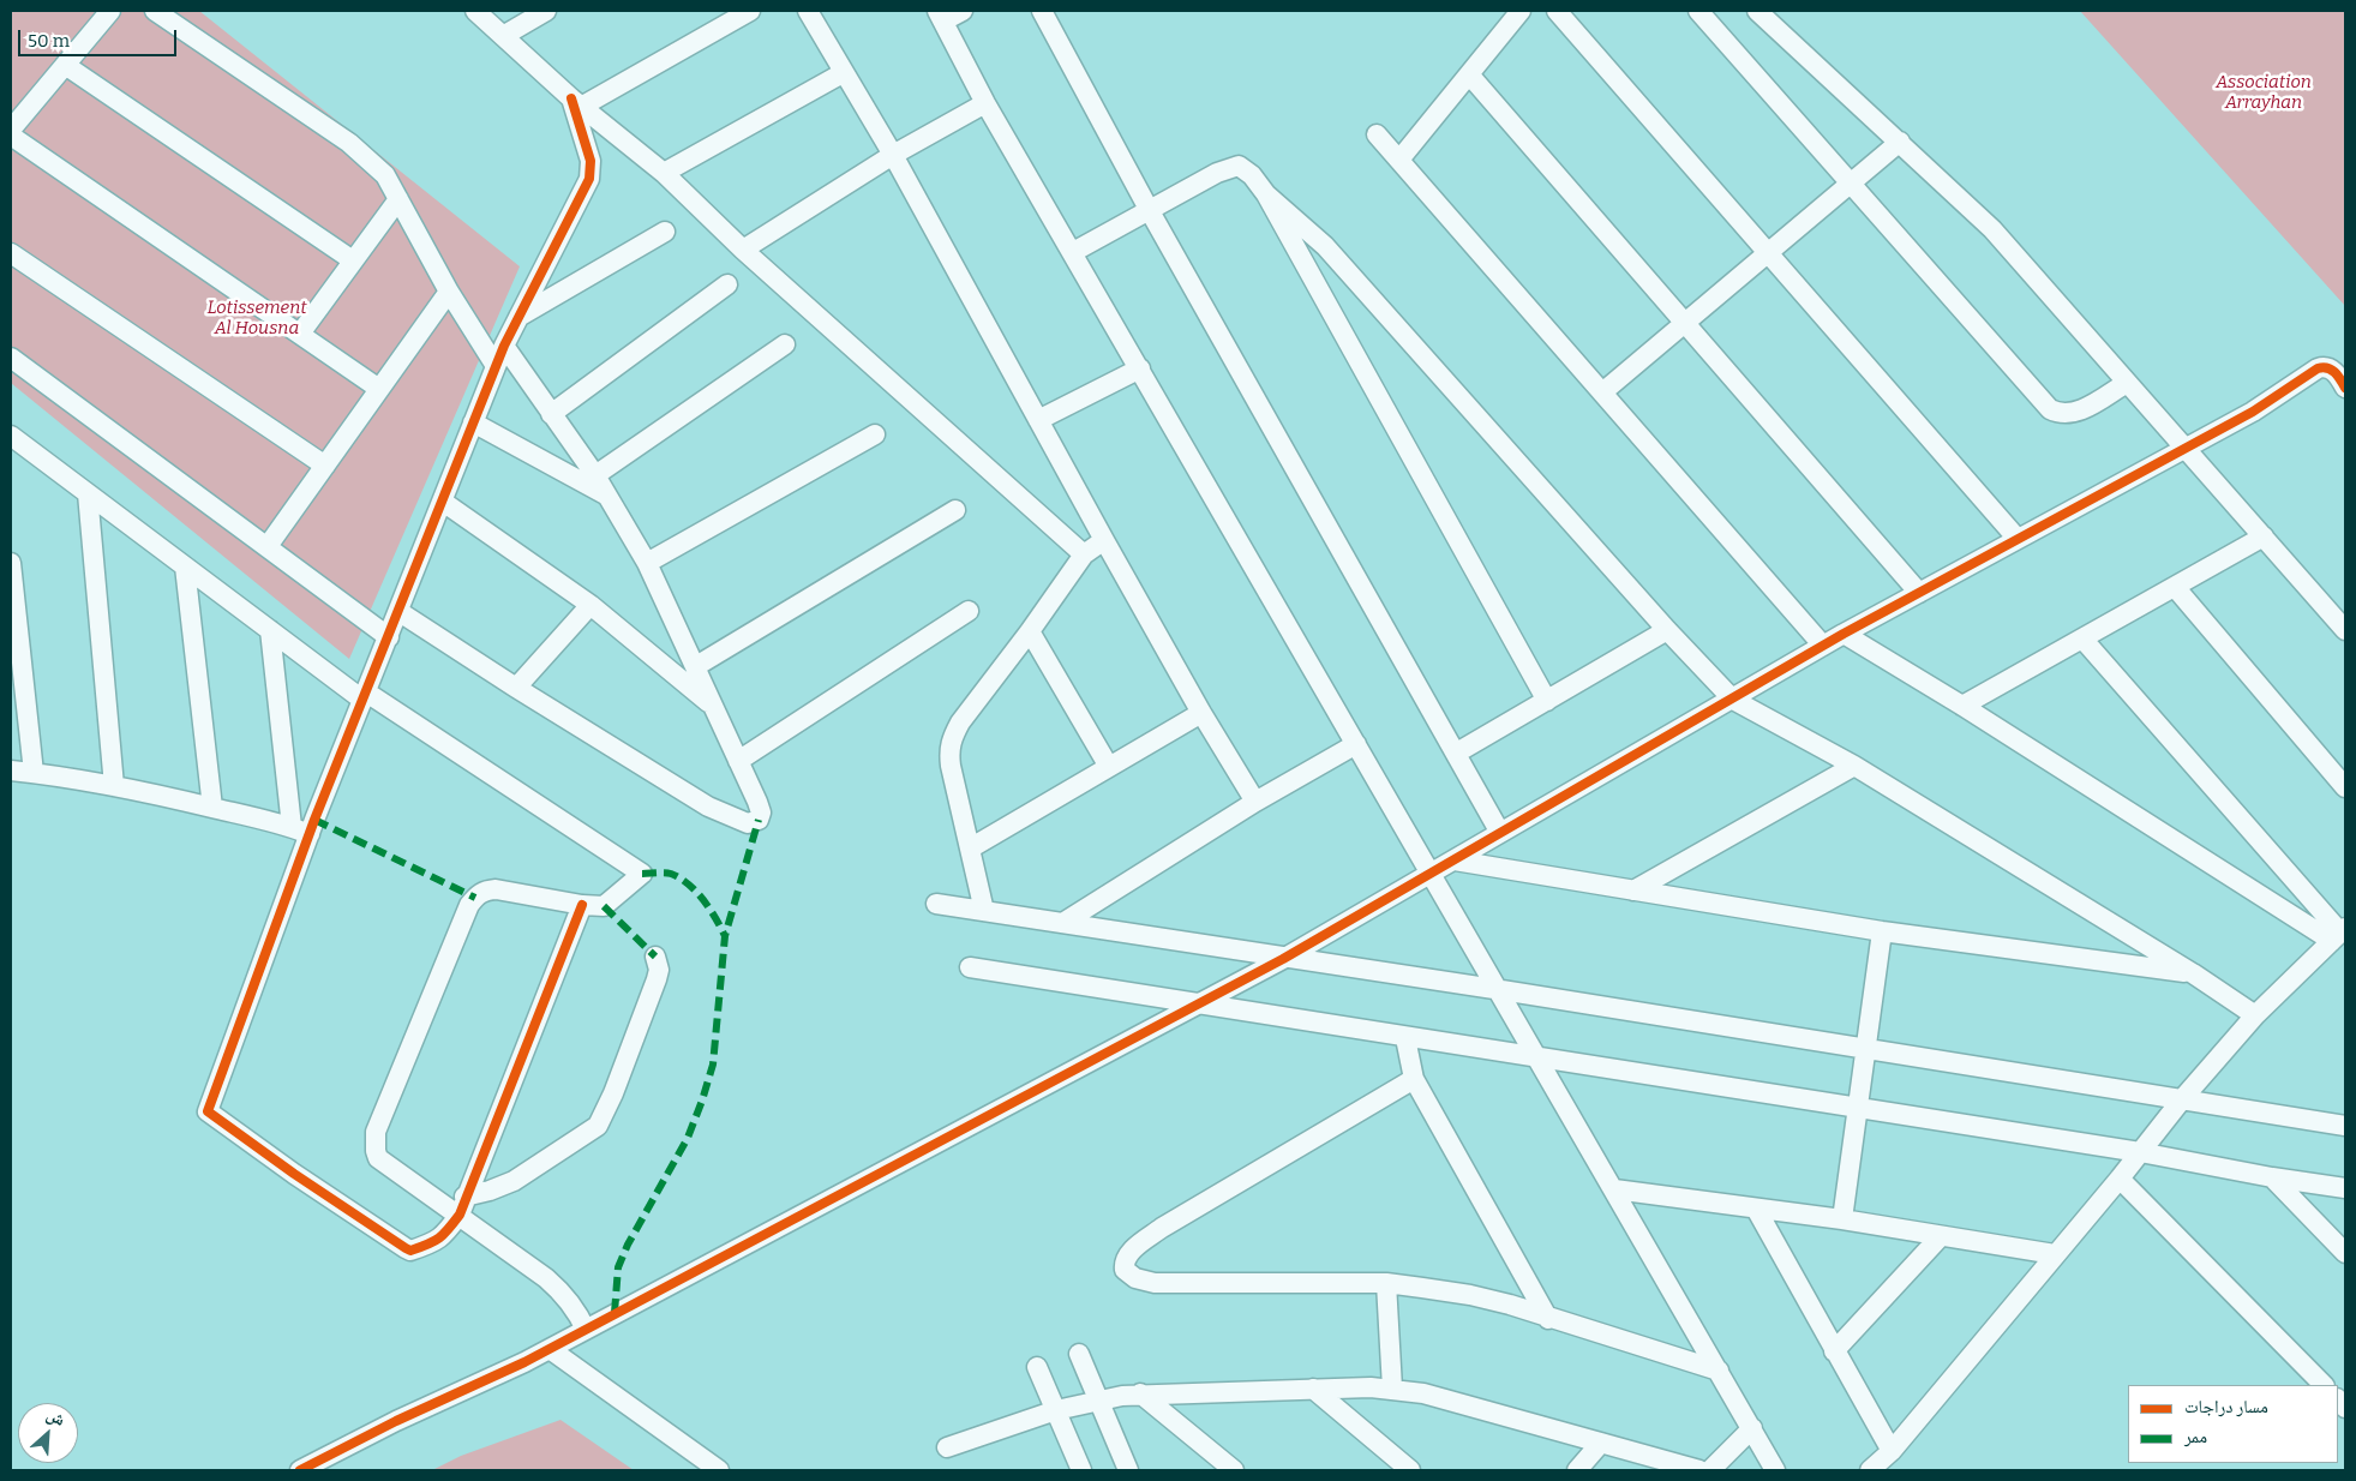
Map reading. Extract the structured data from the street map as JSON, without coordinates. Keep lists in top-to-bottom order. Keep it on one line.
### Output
{"parks":["Association Arrayhan","Lotissement Al Housna"],"legend":["مسار دراجات","ممر"],"scale_bar":"50 m","north":"top right"}
